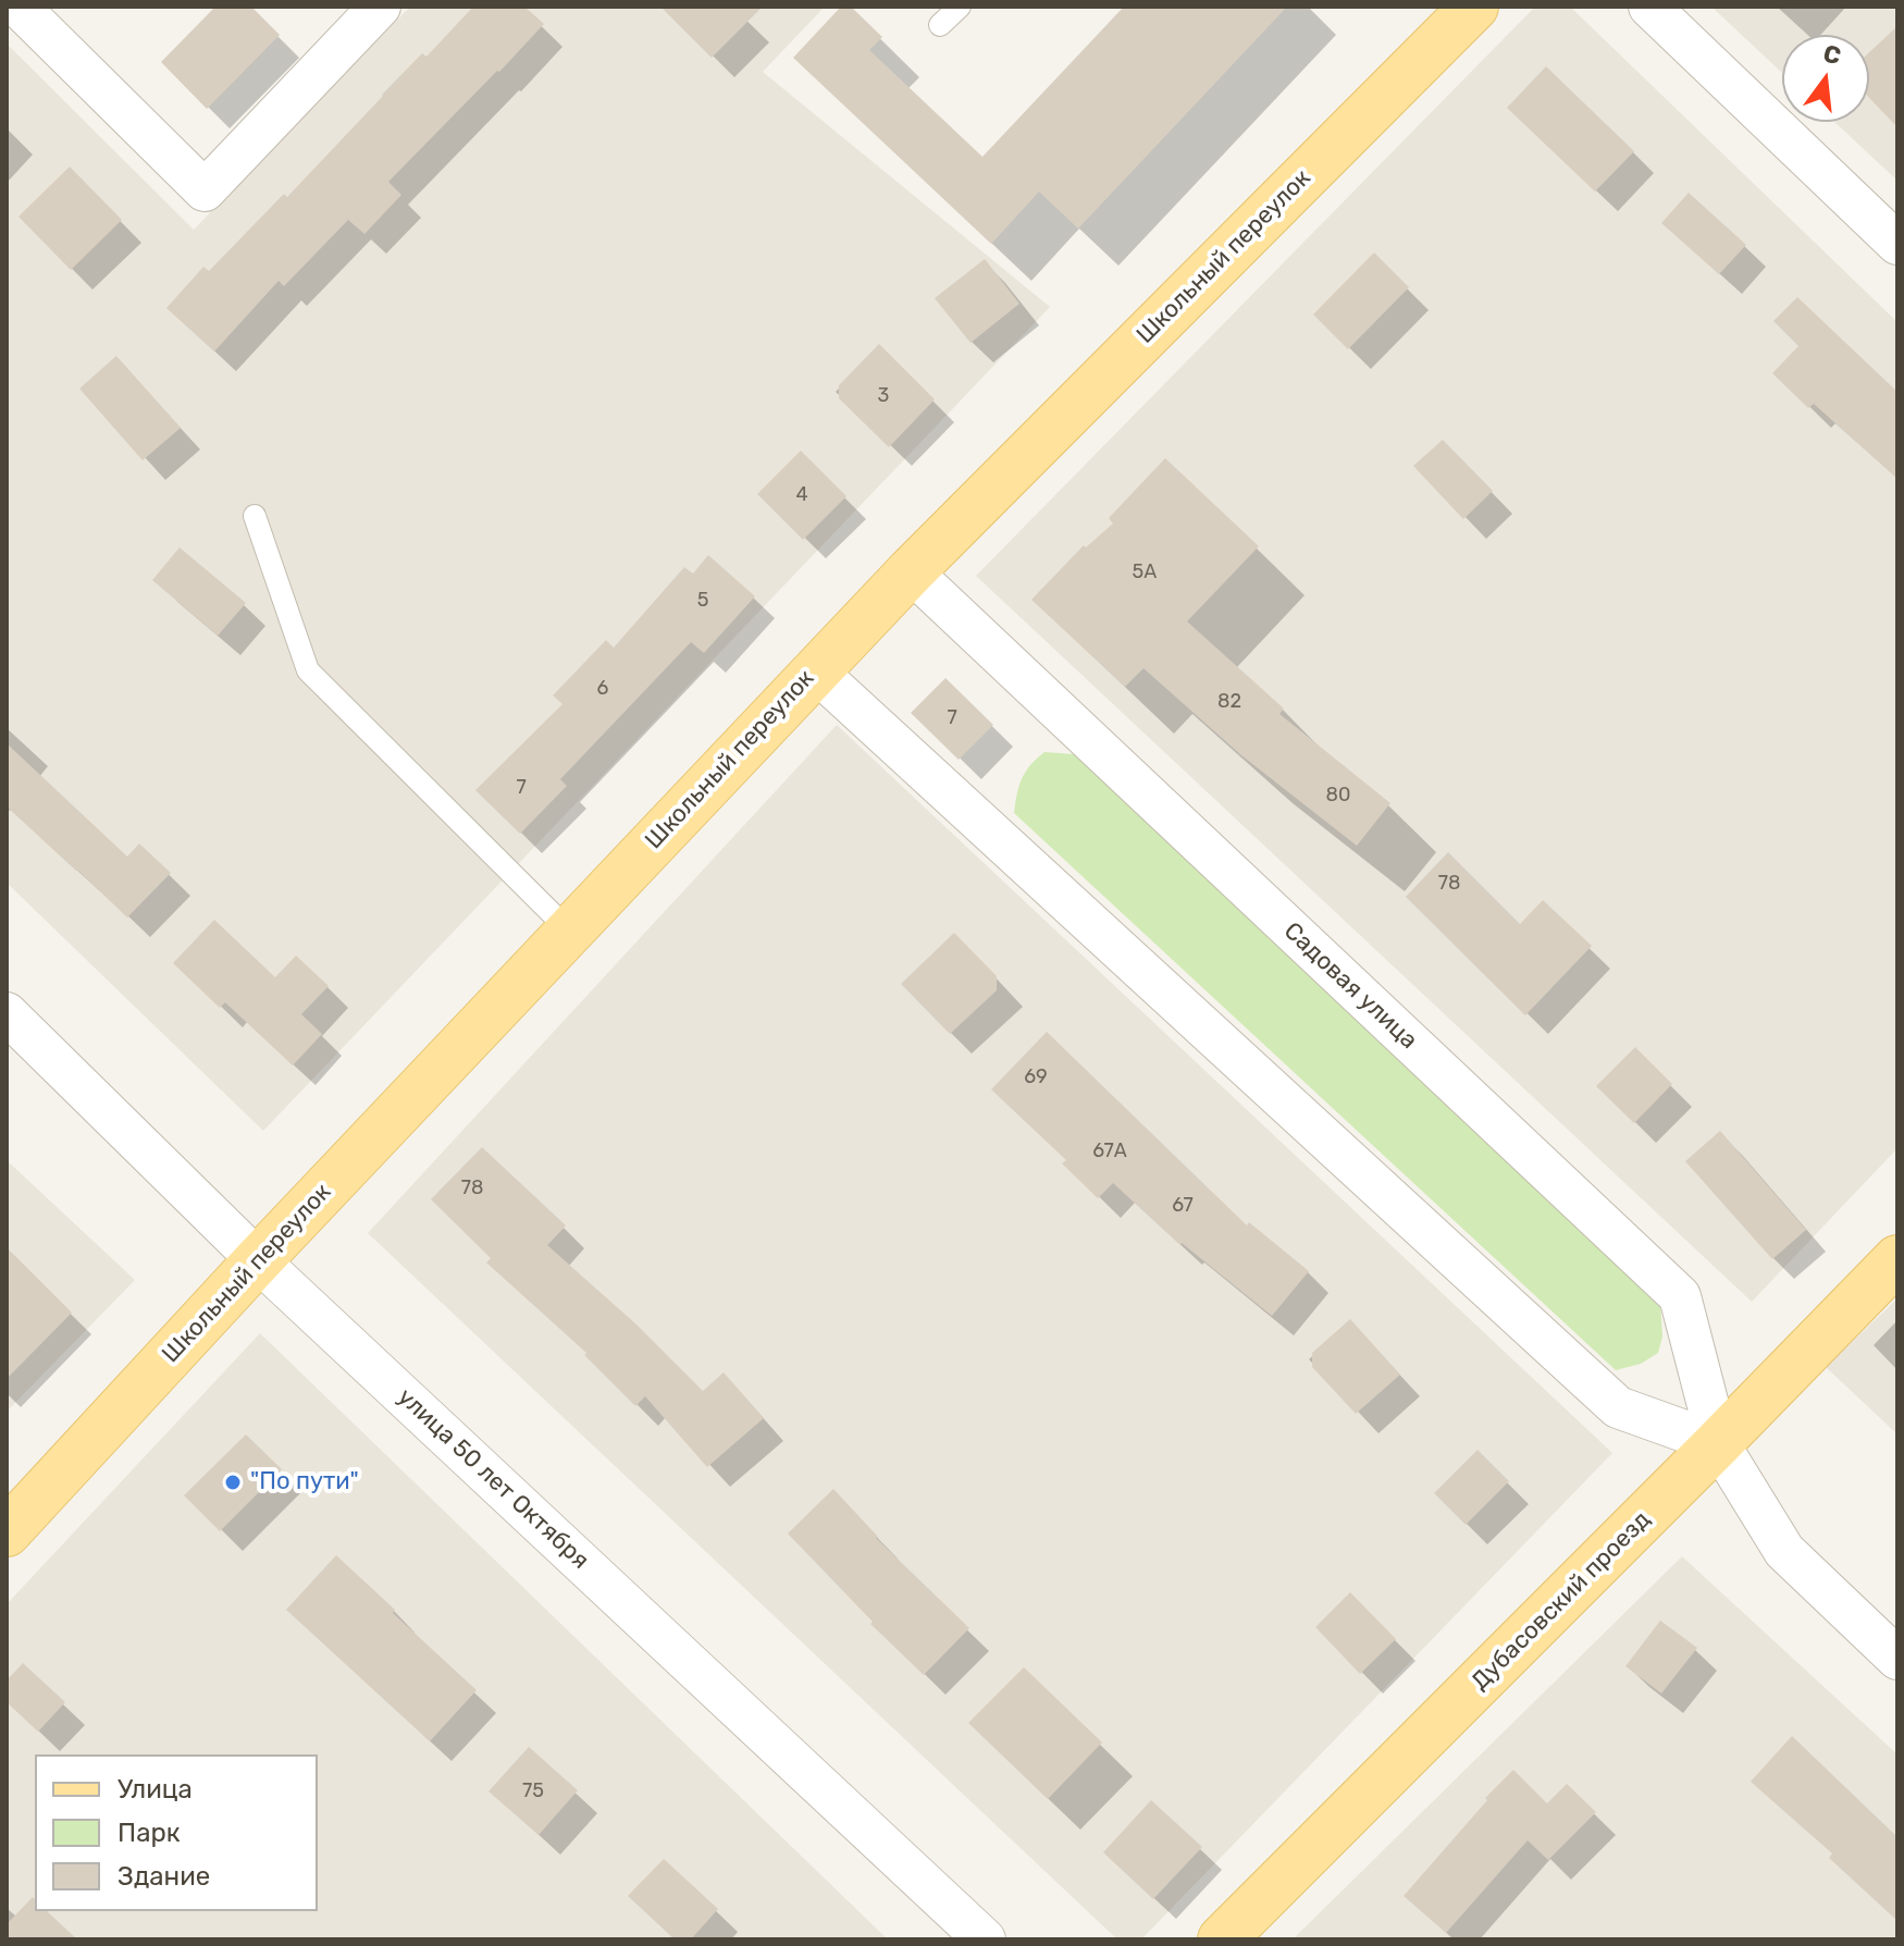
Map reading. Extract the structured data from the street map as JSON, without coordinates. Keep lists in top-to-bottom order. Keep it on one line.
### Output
{"streets":{"main road":["Школьный переулок","Дубасовский проезд"],"street":["Садовая улица","улица 50 лет Октября"]},"crossings":[["Школьный переулок","Садовая улица"],["Школьный переулок","улица 50 лет Октября"],["Садовая улица","Дубасовский проезд"]],"places":["\"По пути\""],"house_numbers":["3","4","5А","5","6","82","7","7","80","78","69","67А","78","67","75"],"legend":["Улица","Парк","Здание"],"north":"top"}
